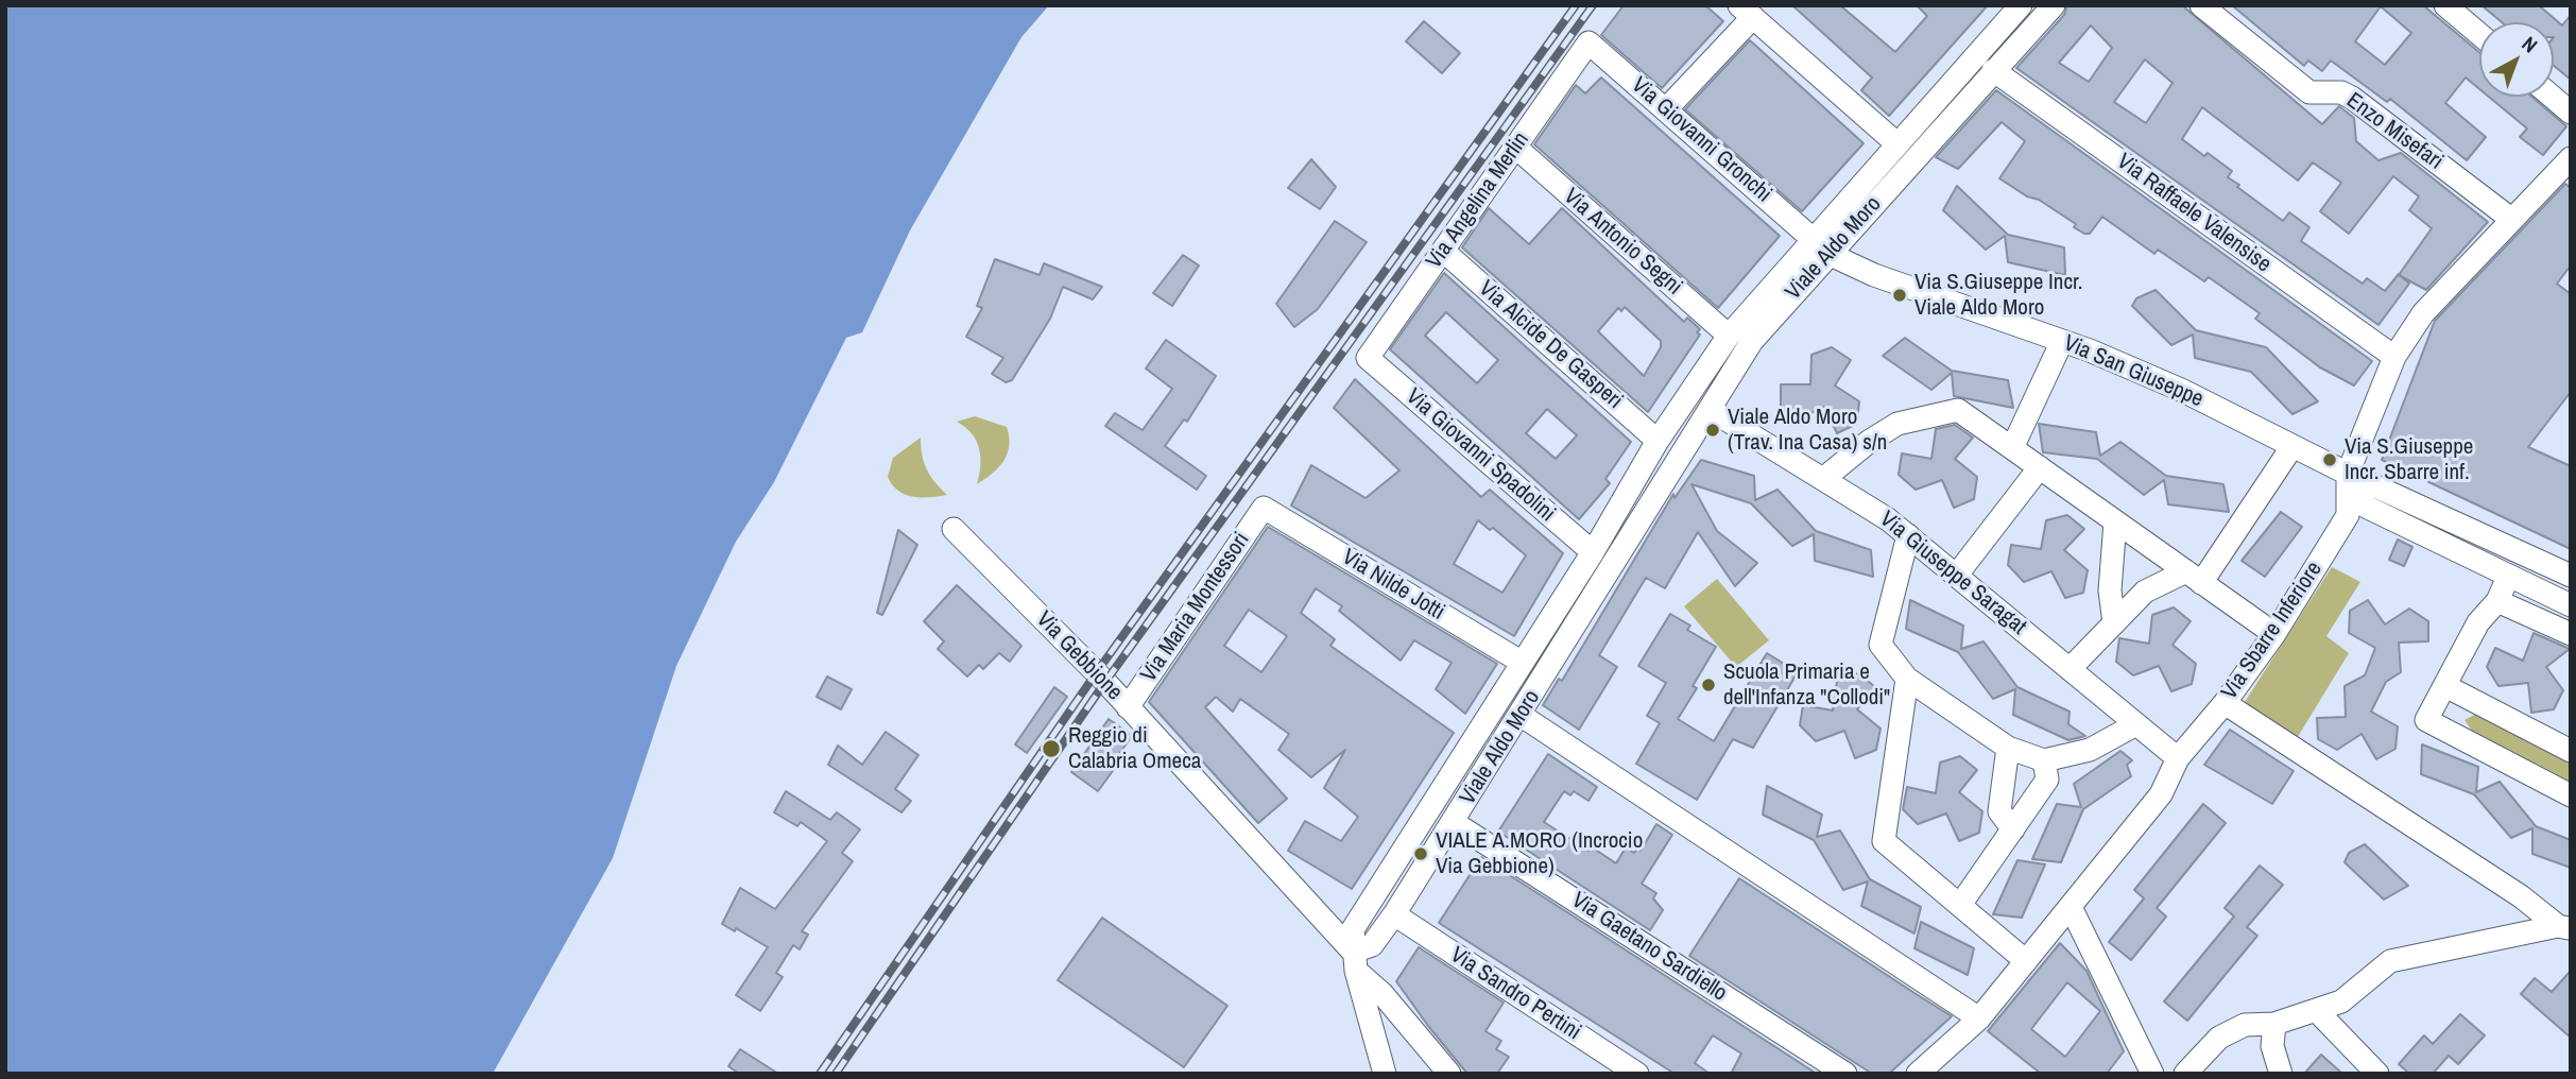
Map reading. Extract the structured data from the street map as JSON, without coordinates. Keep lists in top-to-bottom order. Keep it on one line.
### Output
{"streets":{"street":["Enzo Misefari","Via Giovanni Gronchi","Via Angelina Merlin","Via Raffaele Valensise","Via Antonio Segni","Viale Aldo Moro","Via Alcide De Gasperi","Via San Giuseppe","Via Giovanni Spadolini","Via Giuseppe Saragat","Via Nilde Jotti","Via Maria Montessori","Via Sbarre Inferiore","Via Gebbione","Via Gaetano Sardiello","Via Sandro Pertini"]},"crossings":[["Enzo Misefari","Via Sbarre Inferiore"],["Via Giovanni Gronchi","Via Angelina Merlin"],["Via Giovanni Gronchi","Viale Aldo Moro"],["Via Giovanni Gronchi","Via San Giuseppe"],["Via Angelina Merlin","Via Antonio Segni"],["Via Angelina Merlin","Via Alcide De Gasperi"],["Via Angelina Merlin","Via Giovanni Spadolini"],["Via Raffaele Valensise","Viale Aldo Moro"],["Via Raffaele Valensise","Via Sbarre Inferiore"],["Via Antonio Segni","Viale Aldo Moro"],["Viale Aldo Moro","Via Alcide De Gasperi"],["Viale Aldo Moro","Via San Giuseppe"],["Viale Aldo Moro","Via Giovanni Spadolini"],["Viale Aldo Moro","Via Giuseppe Saragat"],["Viale Aldo Moro","Via Nilde Jotti"],["Viale Aldo Moro","Via Gebbione"],["Viale Aldo Moro","Via Gaetano Sardiello"],["Viale Aldo Moro","Via Sandro Pertini"],["Via San Giuseppe","Via Sbarre Inferiore"],["Via Giuseppe Saragat","Via Sbarre Inferiore"],["Via Nilde Jotti","Via Maria Montessori"],["Via Maria Montessori","Via Gebbione"]],"places":["Via S.Giuseppe Incr. Viale Aldo Moro","Viale Aldo Moro (Trav. Ina Casa) s/n","Via S.Giuseppe Incr. Sbarre inf.","Scuola Primaria e dell'Infanza \"Collodi\"","Reggio di Calabria Omeca","VIALE A.MORO (Incrocio Via Gebbione)"],"north":"top right"}
